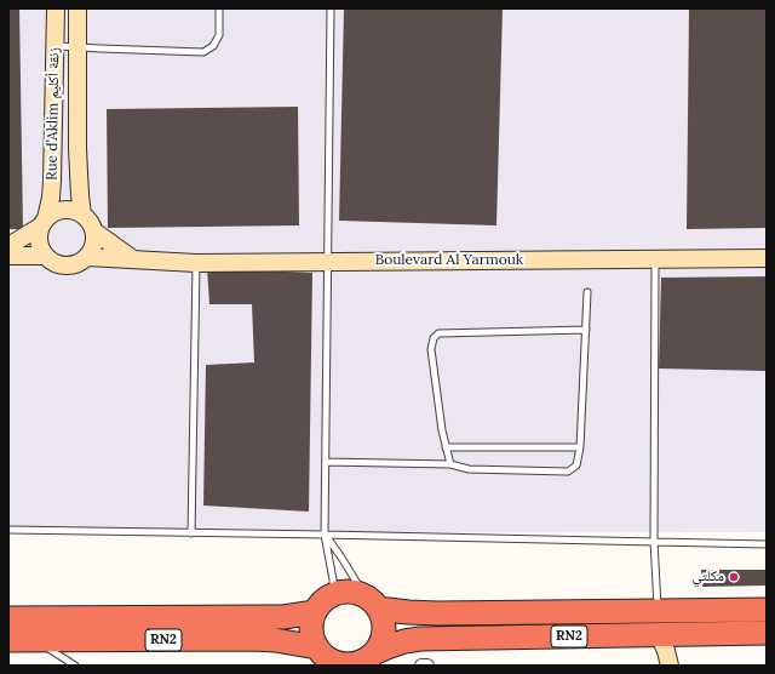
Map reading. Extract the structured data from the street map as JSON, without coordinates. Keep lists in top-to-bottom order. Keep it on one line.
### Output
{"streets":{"highway":["RN2"],"street":["Rue d’Aklim زنقة أكليم","Boulevard Al Yarmouk"]},"crossings":[["Rue d’Aklim زنقة أكليم","Boulevard Al Yarmouk"]],"places":["مكلتي"]}
